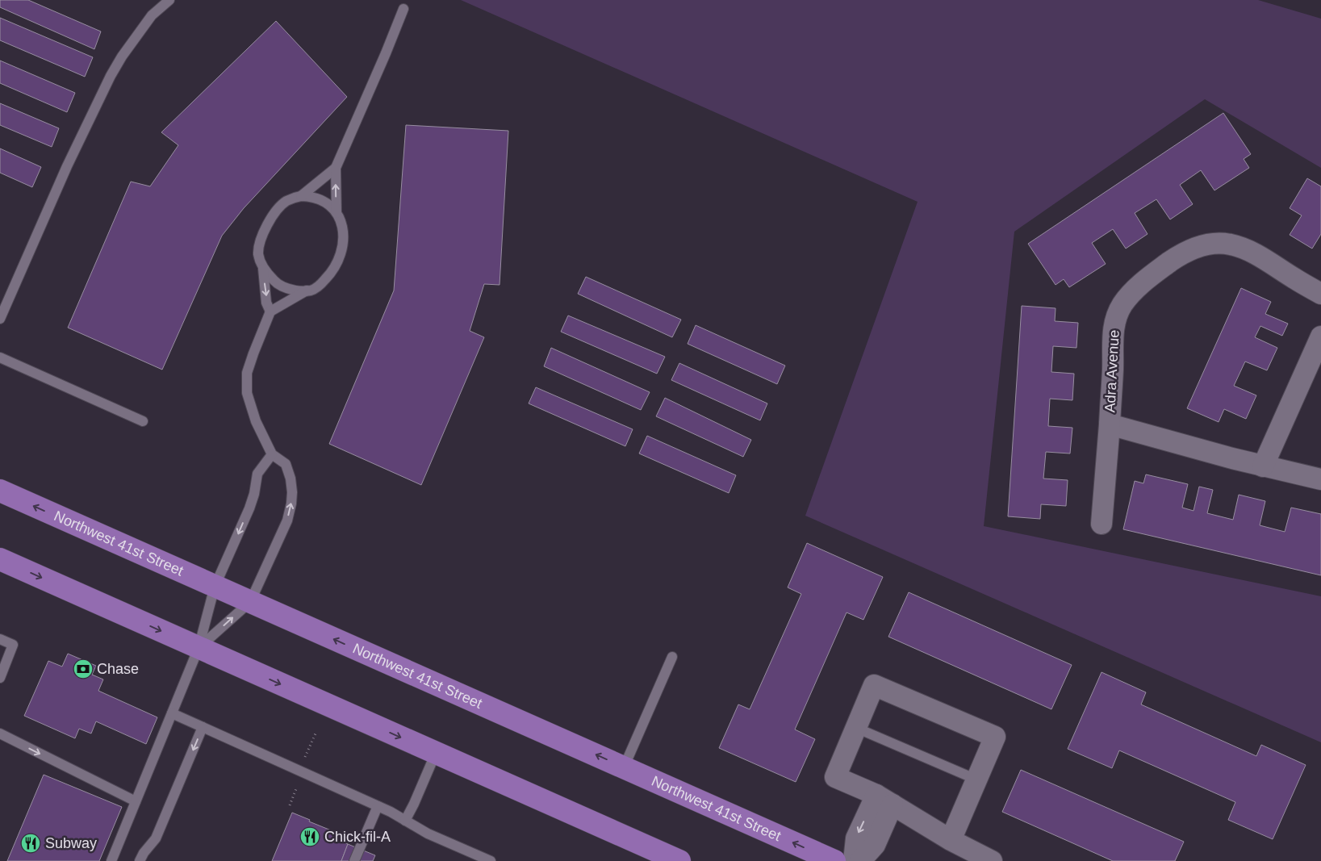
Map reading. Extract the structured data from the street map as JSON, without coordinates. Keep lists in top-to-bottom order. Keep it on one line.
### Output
{"streets":{"main road":["Northwest 41st Street"],"street":["Adra Avenue"]},"places":{"bank":["Chase"],"restaurant":["Chick-fil-A","Subway"]}}
